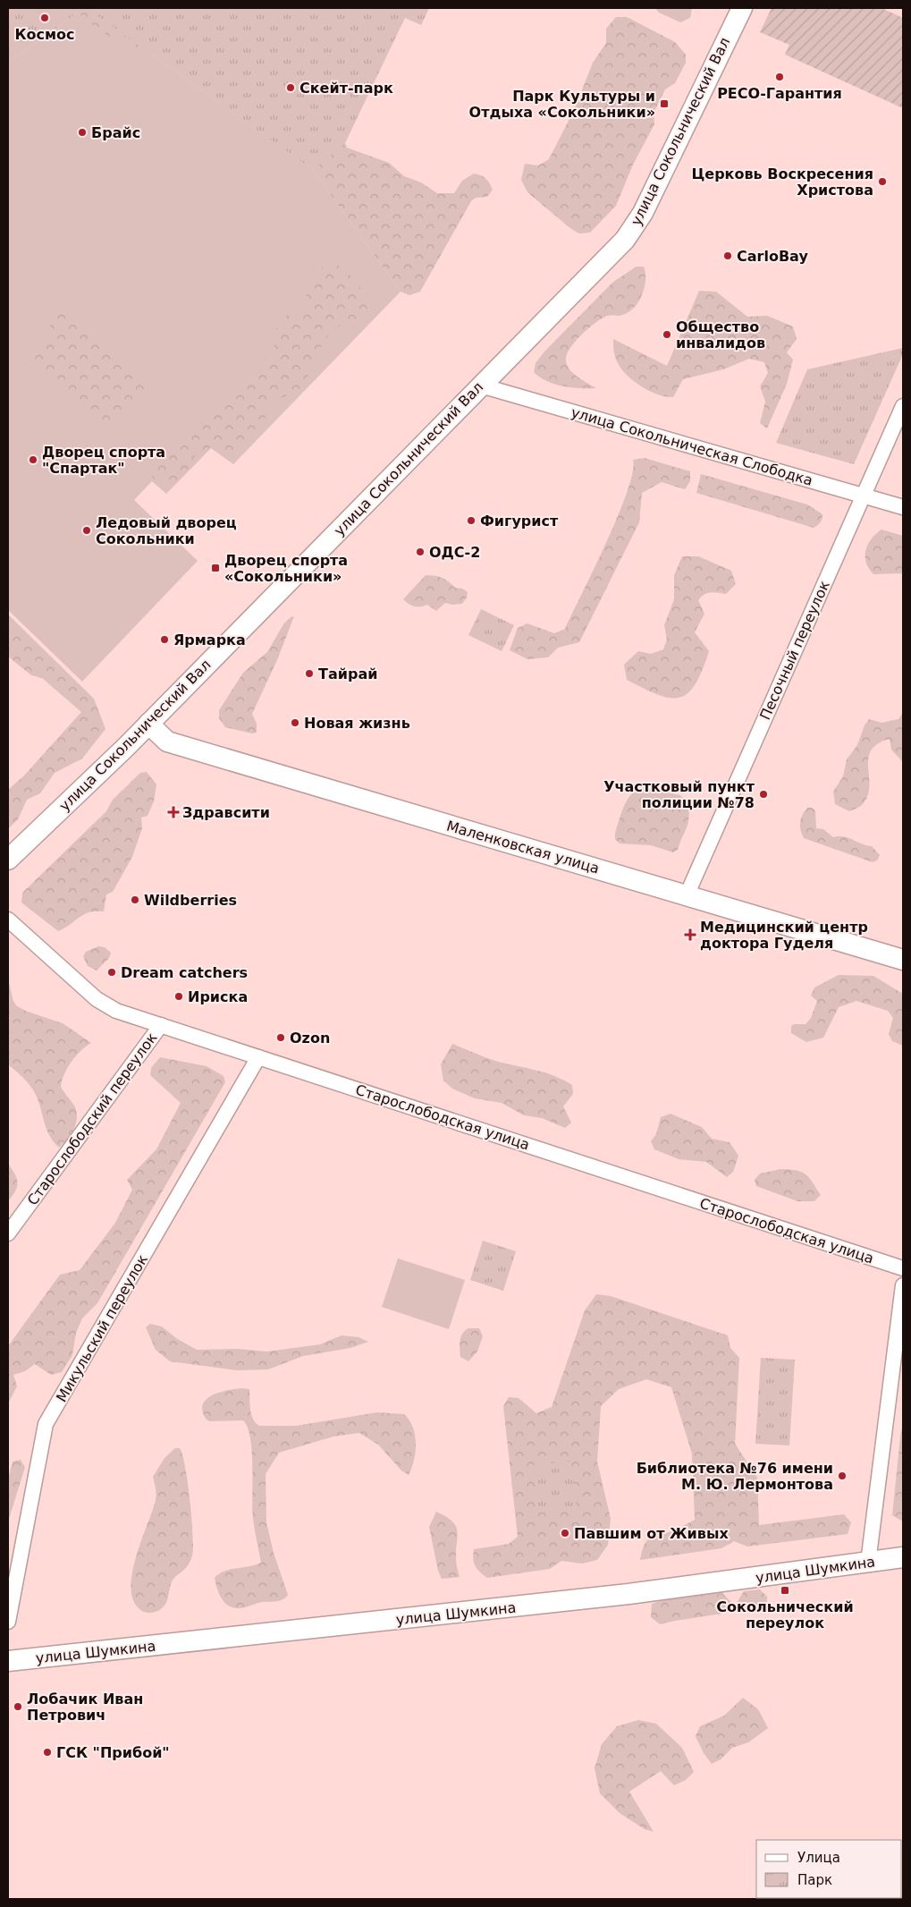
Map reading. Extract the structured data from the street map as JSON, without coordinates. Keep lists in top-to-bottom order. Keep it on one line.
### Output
{"streets":{"street":["улица Сокольнический Вал","улица Сокольническая Слободка","Песочный переулок","Маленковская улица","Старослободская улица","Старослободский переулок","Микульский переулок","улица Шумкина"]},"crossings":[["улица Сокольнический Вал","улица Сокольническая Слободка"],["улица Сокольнический Вал","Маленковская улица"],["улица Сокольническая Слободка","Песочный переулок"],["Песочный переулок","Маленковская улица"],["Старослободская улица","Старослободский переулок"],["Старослободская улица","Микульский переулок"]],"places":{"other":["Космос","РЕСО-Гарантия","Скейт-парк","Брайс","Церковь Воскресения Христова","CarloBay","Общество инвалидов","Дворец спорта \"Спартак\"","Фигурист","Ледовый дворец Сокольники","ОДС-2","Ярмарка","Тайрай","Новая жизнь","Участковый пункт полиции №78","Wildberries","Dream catchers","Ириска","Ozon","Библиотека №76 имени М. Ю. Лермонтова","Павшим от Живых","Лобачик Иван Петрович","ГСК \"Прибой\""],"transit":["Парк Культуры и Отдыха «Сокольники»","Дворец спорта «Сокольники»","Сокольнический переулок"],"health":["Здравсити","Медицинский центр доктора Гуделя"]},"legend":["Улица","Парк"]}
